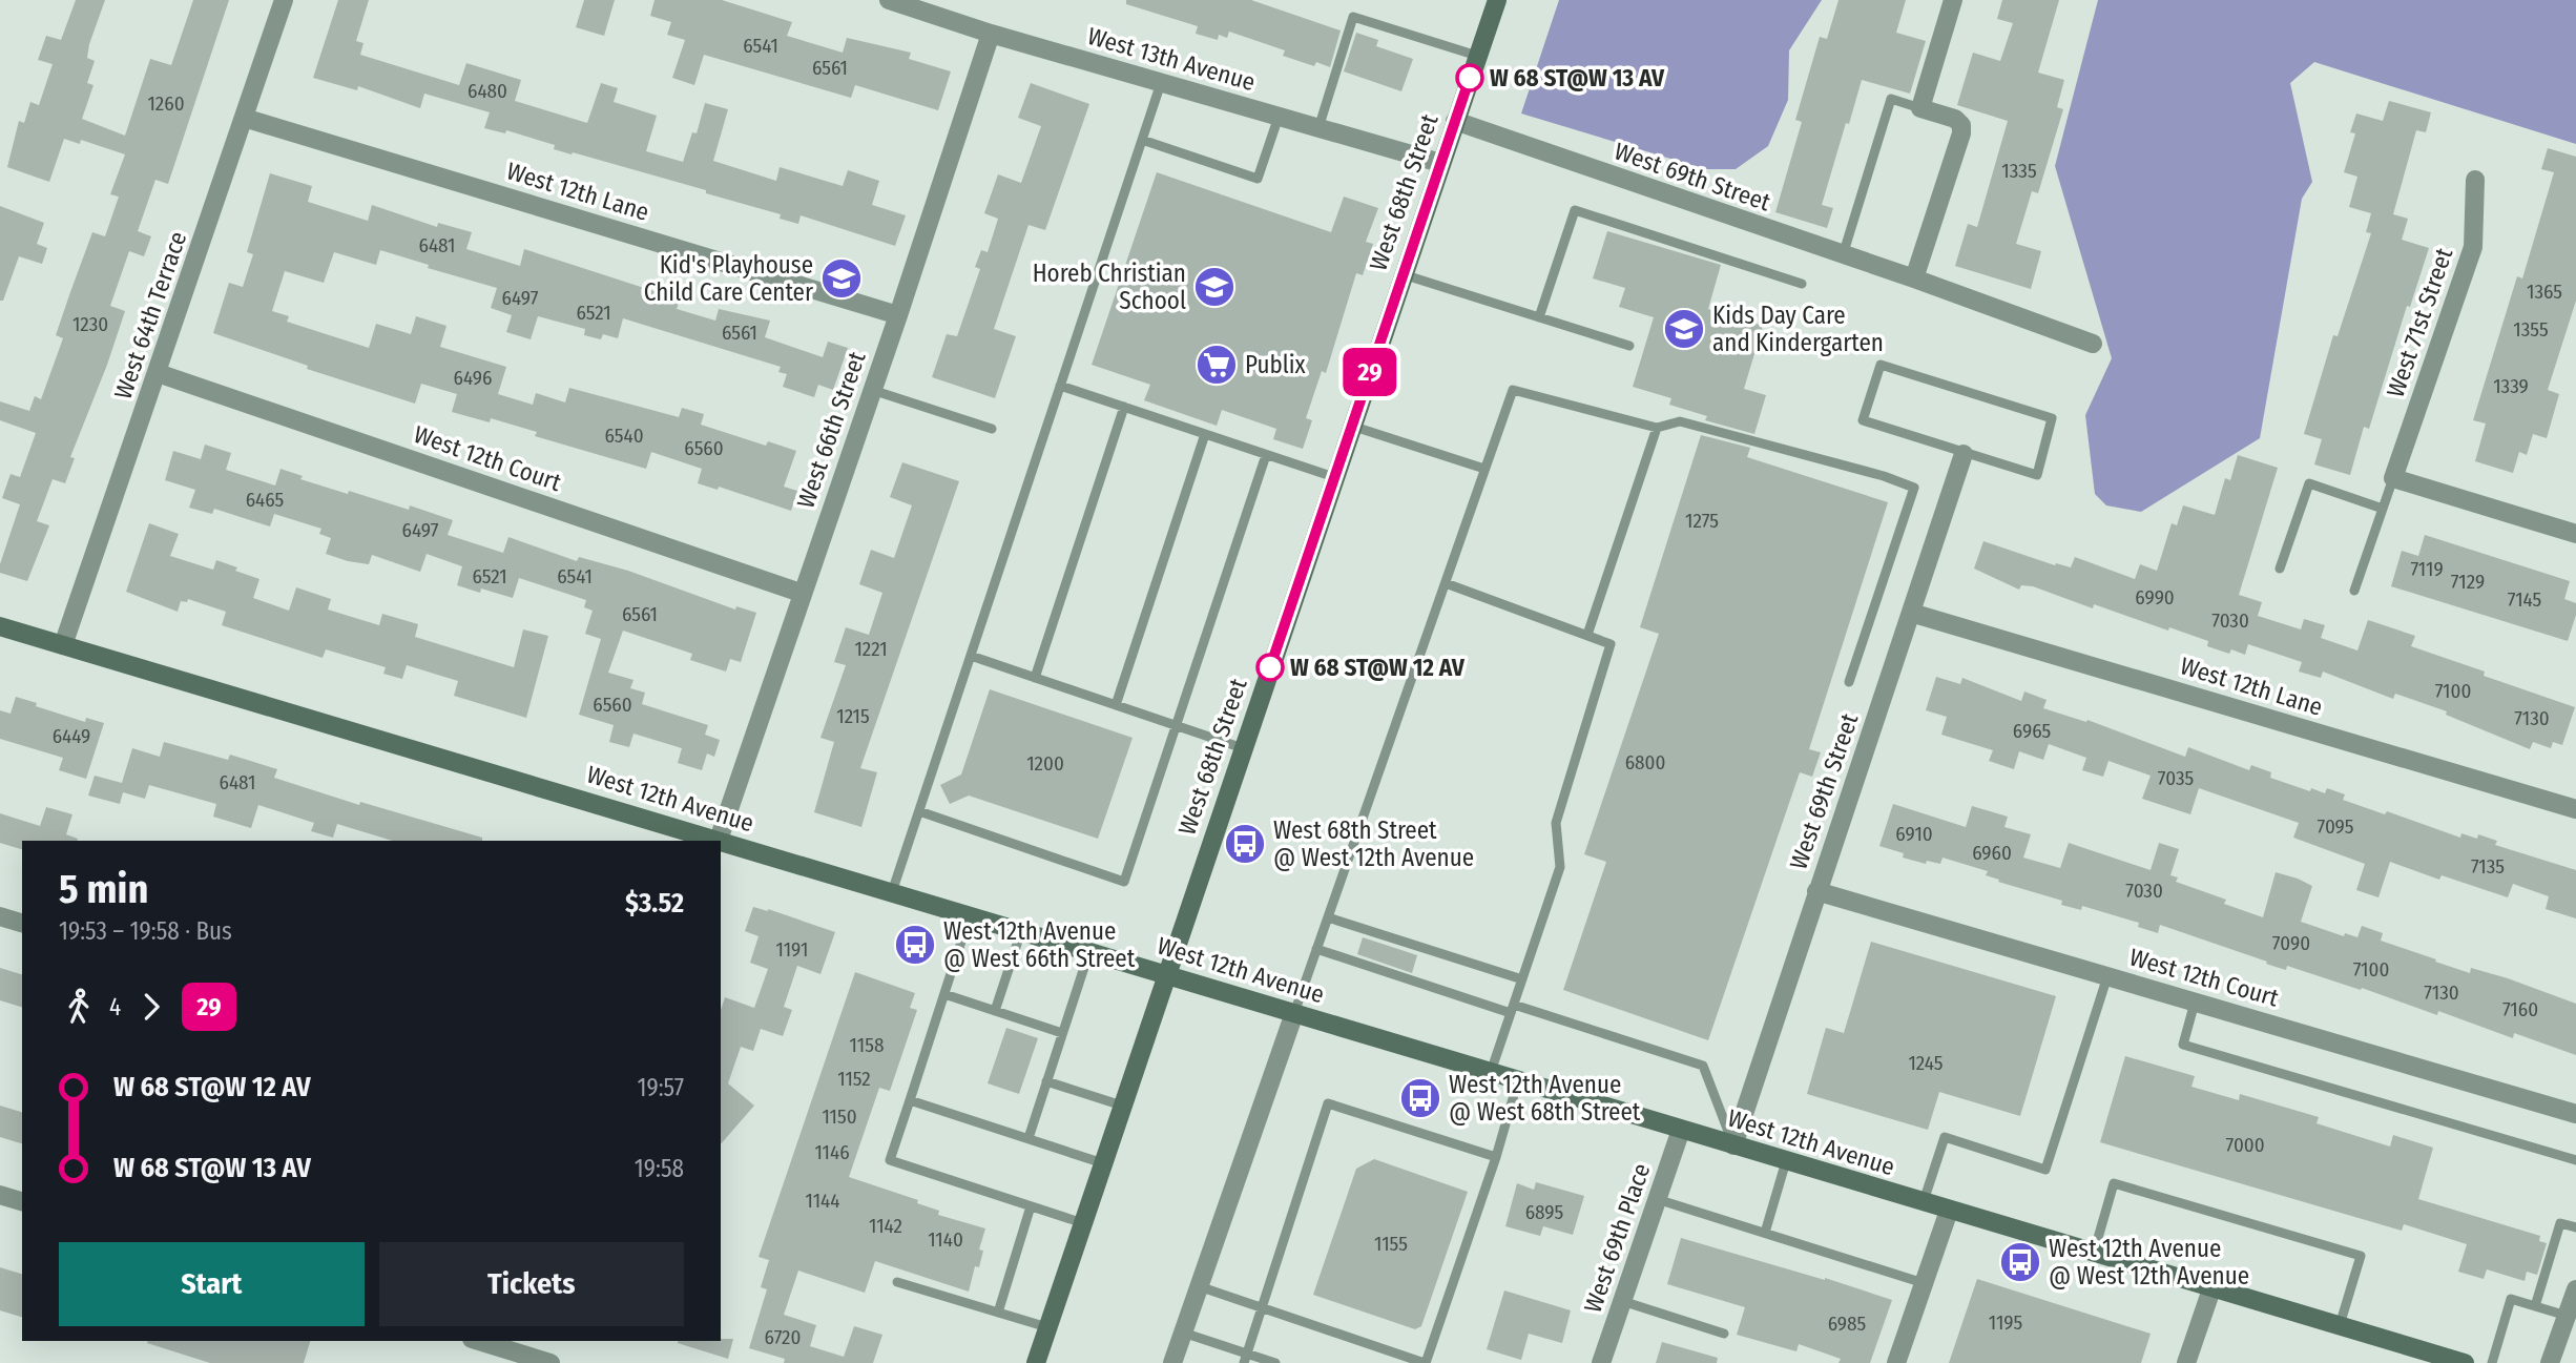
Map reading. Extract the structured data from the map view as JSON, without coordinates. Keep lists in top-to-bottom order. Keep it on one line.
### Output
{"streets":{"main road":["West 68th Street","West 12th Avenue"],"street":["West 13th Avenue","West 69th Street","West 12th Lane","West 64th Terrace","West 71st Street","West 66th Street","West 12th Court","West 69th Place"]},"crossings":[["West 13th Avenue","West 68th Street"],["West 13th Avenue","West 66th Street"],["West 69th Street","West 12th Lane"],["West 69th Street","West 68th Street"],["West 69th Street","West 12th Court"],["West 69th Street","West 12th Avenue"],["West 12th Lane","West 64th Terrace"],["West 12th Lane","West 66th Street"],["West 68th Street","West 12th Avenue"],["West 64th Terrace","West 12th Court"],["West 64th Terrace","West 12th Avenue"],["West 66th Street","West 12th Court"],["West 66th Street","West 12th Avenue"],["West 12th Avenue","West 69th Place"]],"places":{"other":["W 68 ST@W 13 AV","W 68 ST@W 12 AV"],"school or university":["Kid's Playhouse Child Care Center","Horeb Christian School","Kids Day Care and Kindergarten"],"supermarket":["Publix"],"bus stop":["West 68th Street @ West 12th Avenue","West 12th Avenue @ West 66th Street","West 12th Avenue @ West 68th Street","West 12th Avenue @ West 12th Avenue"]},"lines":["bus line 29"],"house_numbers":["6541","6561","6480","1260","1335","6481","1365","6497","6521","1230","1355","6561","6496","1339","6540","6560","6465","1275","6497","7119","6521","6541","7129","6990","7145","6561","7030","1221","7100","6560","1215","7130","6965","6449","6800","1200","7035","6481","7095","6910","6960","7135","7030","7090","1191","7100","7130","7160","1158","1245","1152","1150","7000","1146","1144","6895","1142","1140","1155","1195","6985","6720"],"page":{"on_map":"29","heading":["5 min","19:53 – 19:58 · Bus","$3.52"],"legs":["4","29"],"list":[{"name":"W 68 ST@W 12 AV","value":"19:57"},{"name":"W 68 ST@W 13 AV","value":"19:58"}],"buttons":["Start","Tickets"]}}
